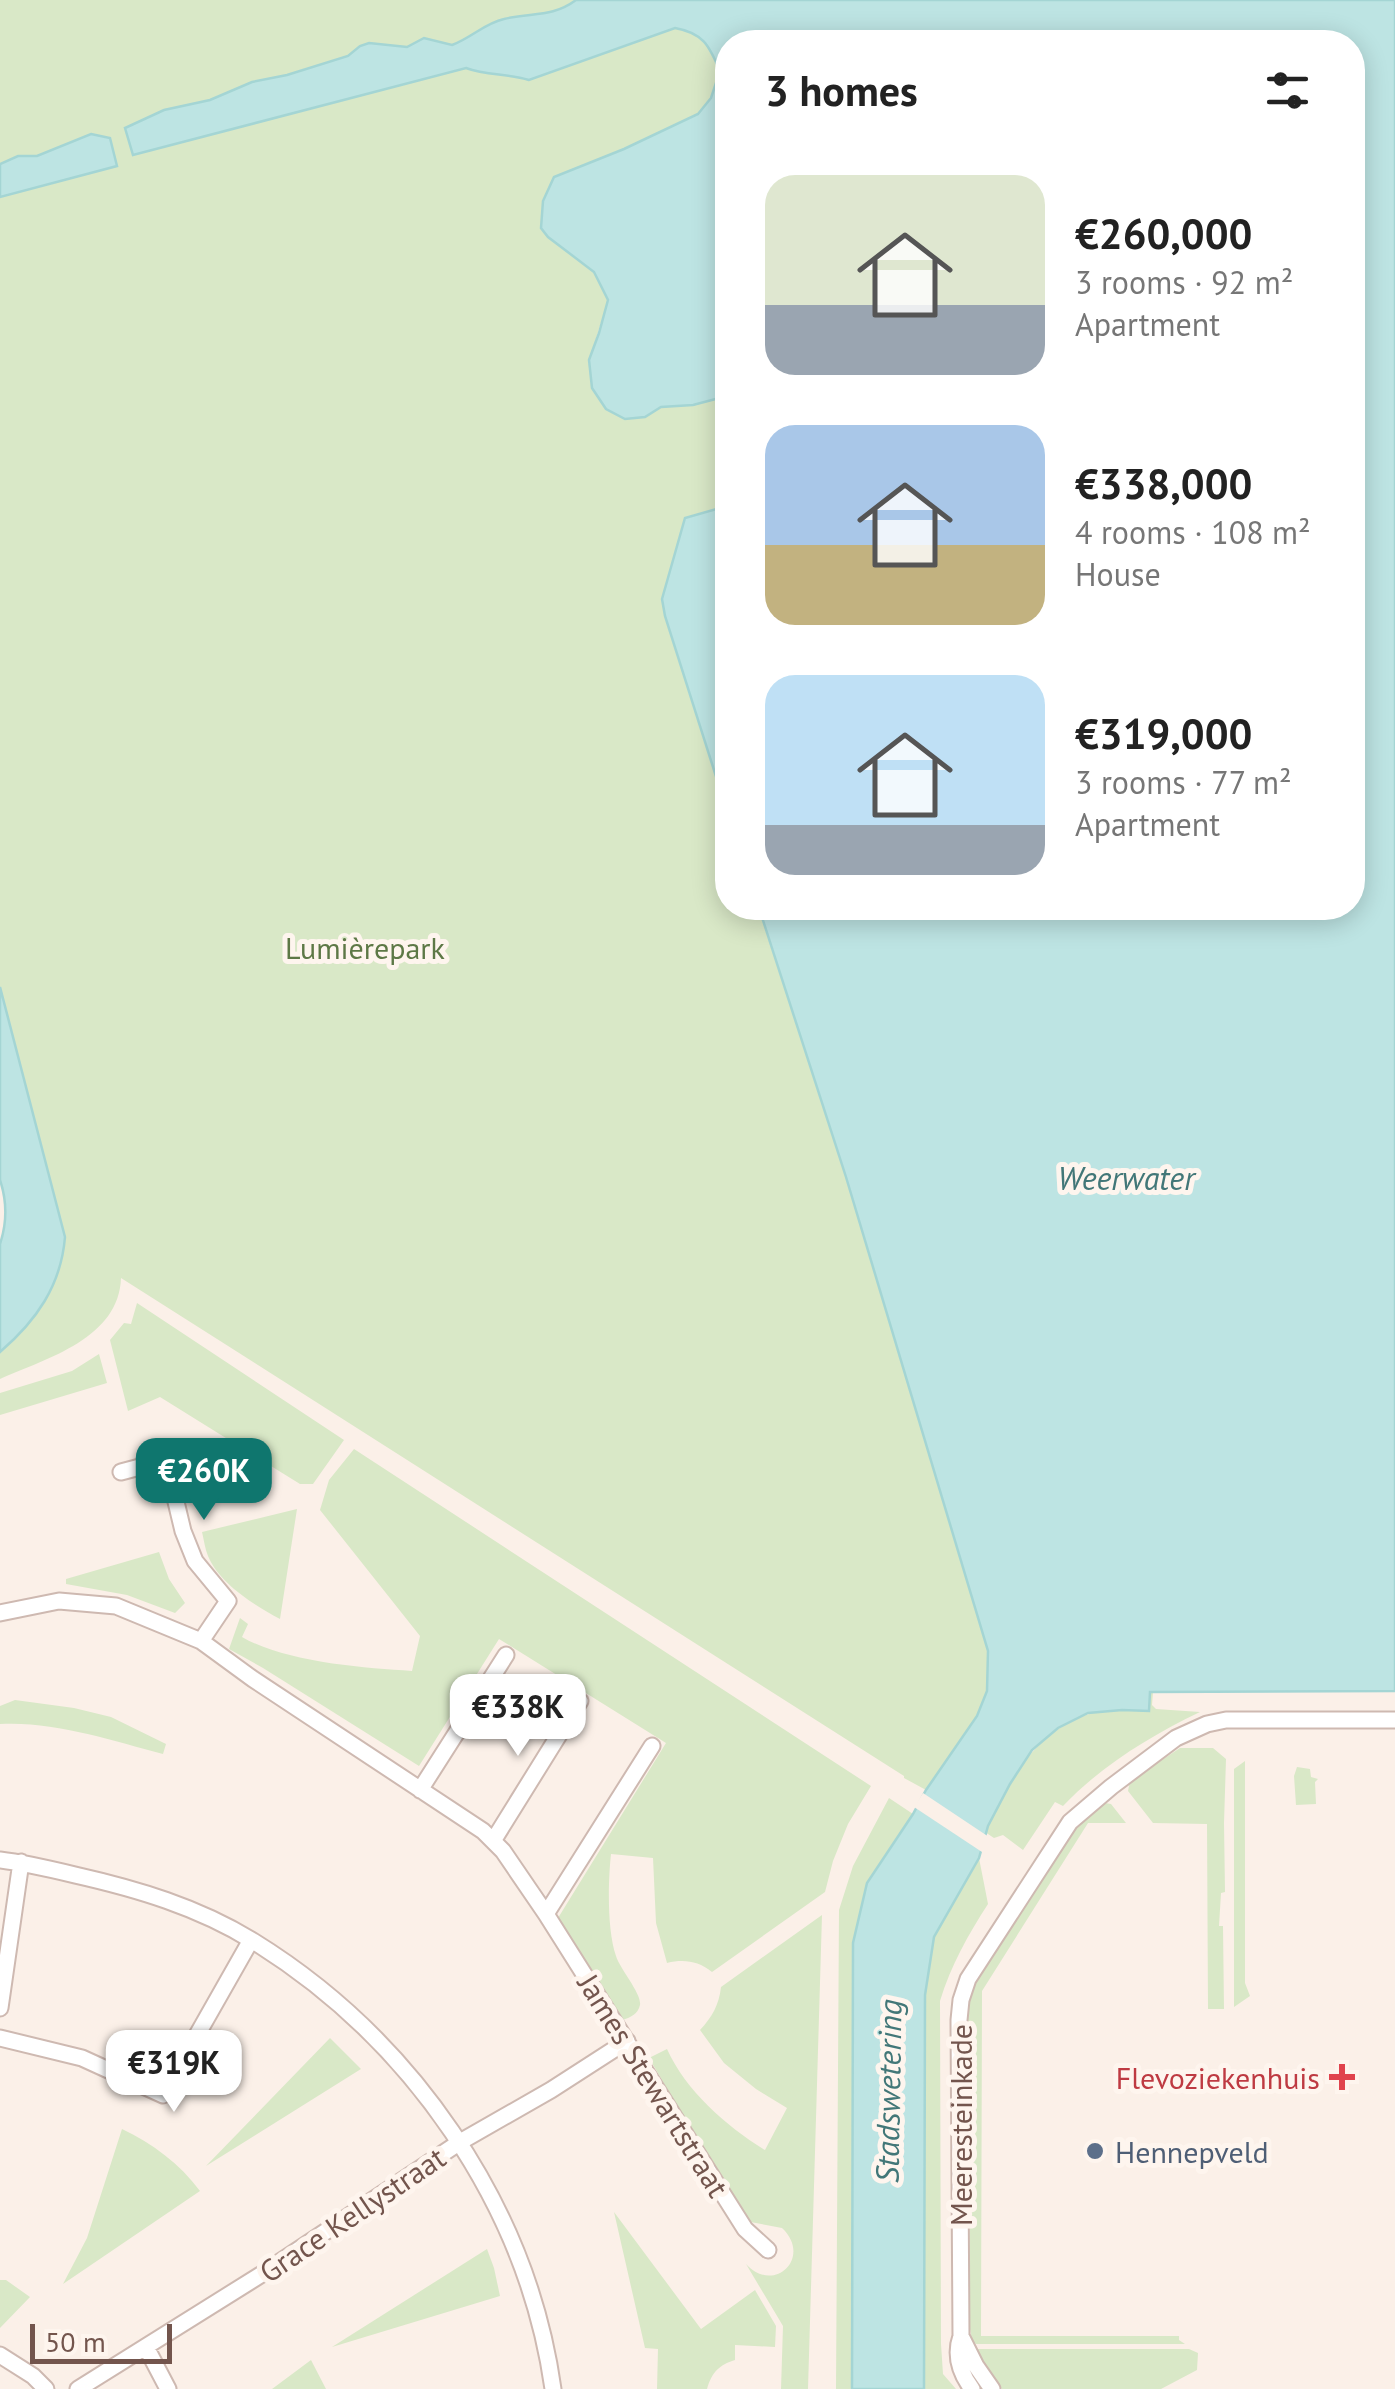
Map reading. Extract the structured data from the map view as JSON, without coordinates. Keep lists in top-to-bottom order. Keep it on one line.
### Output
{"streets":{"street":["James Stewartstraat","Meeresteinkade","Grace Kellystraat"]},"crossings":[["James Stewartstraat","Grace Kellystraat"]],"water":["Weerwater","Stadswetering"],"parks":["Lumièrepark"],"places":{"health":["Flevoziekenhuis"],"other":["Hennepveld"]},"scale_bar":"50 m","page":{"heading":"3 homes","list":[{"name":"€260,000","note":"3 rooms · 92 m² · Apartment"},{"name":"€338,000","note":"4 rooms · 108 m² · House"},{"name":"€319,000","note":"3 rooms · 77 m² · Apartment"}],"price":["€260K","€338K","€319K"],"scale":"50 m"}}
